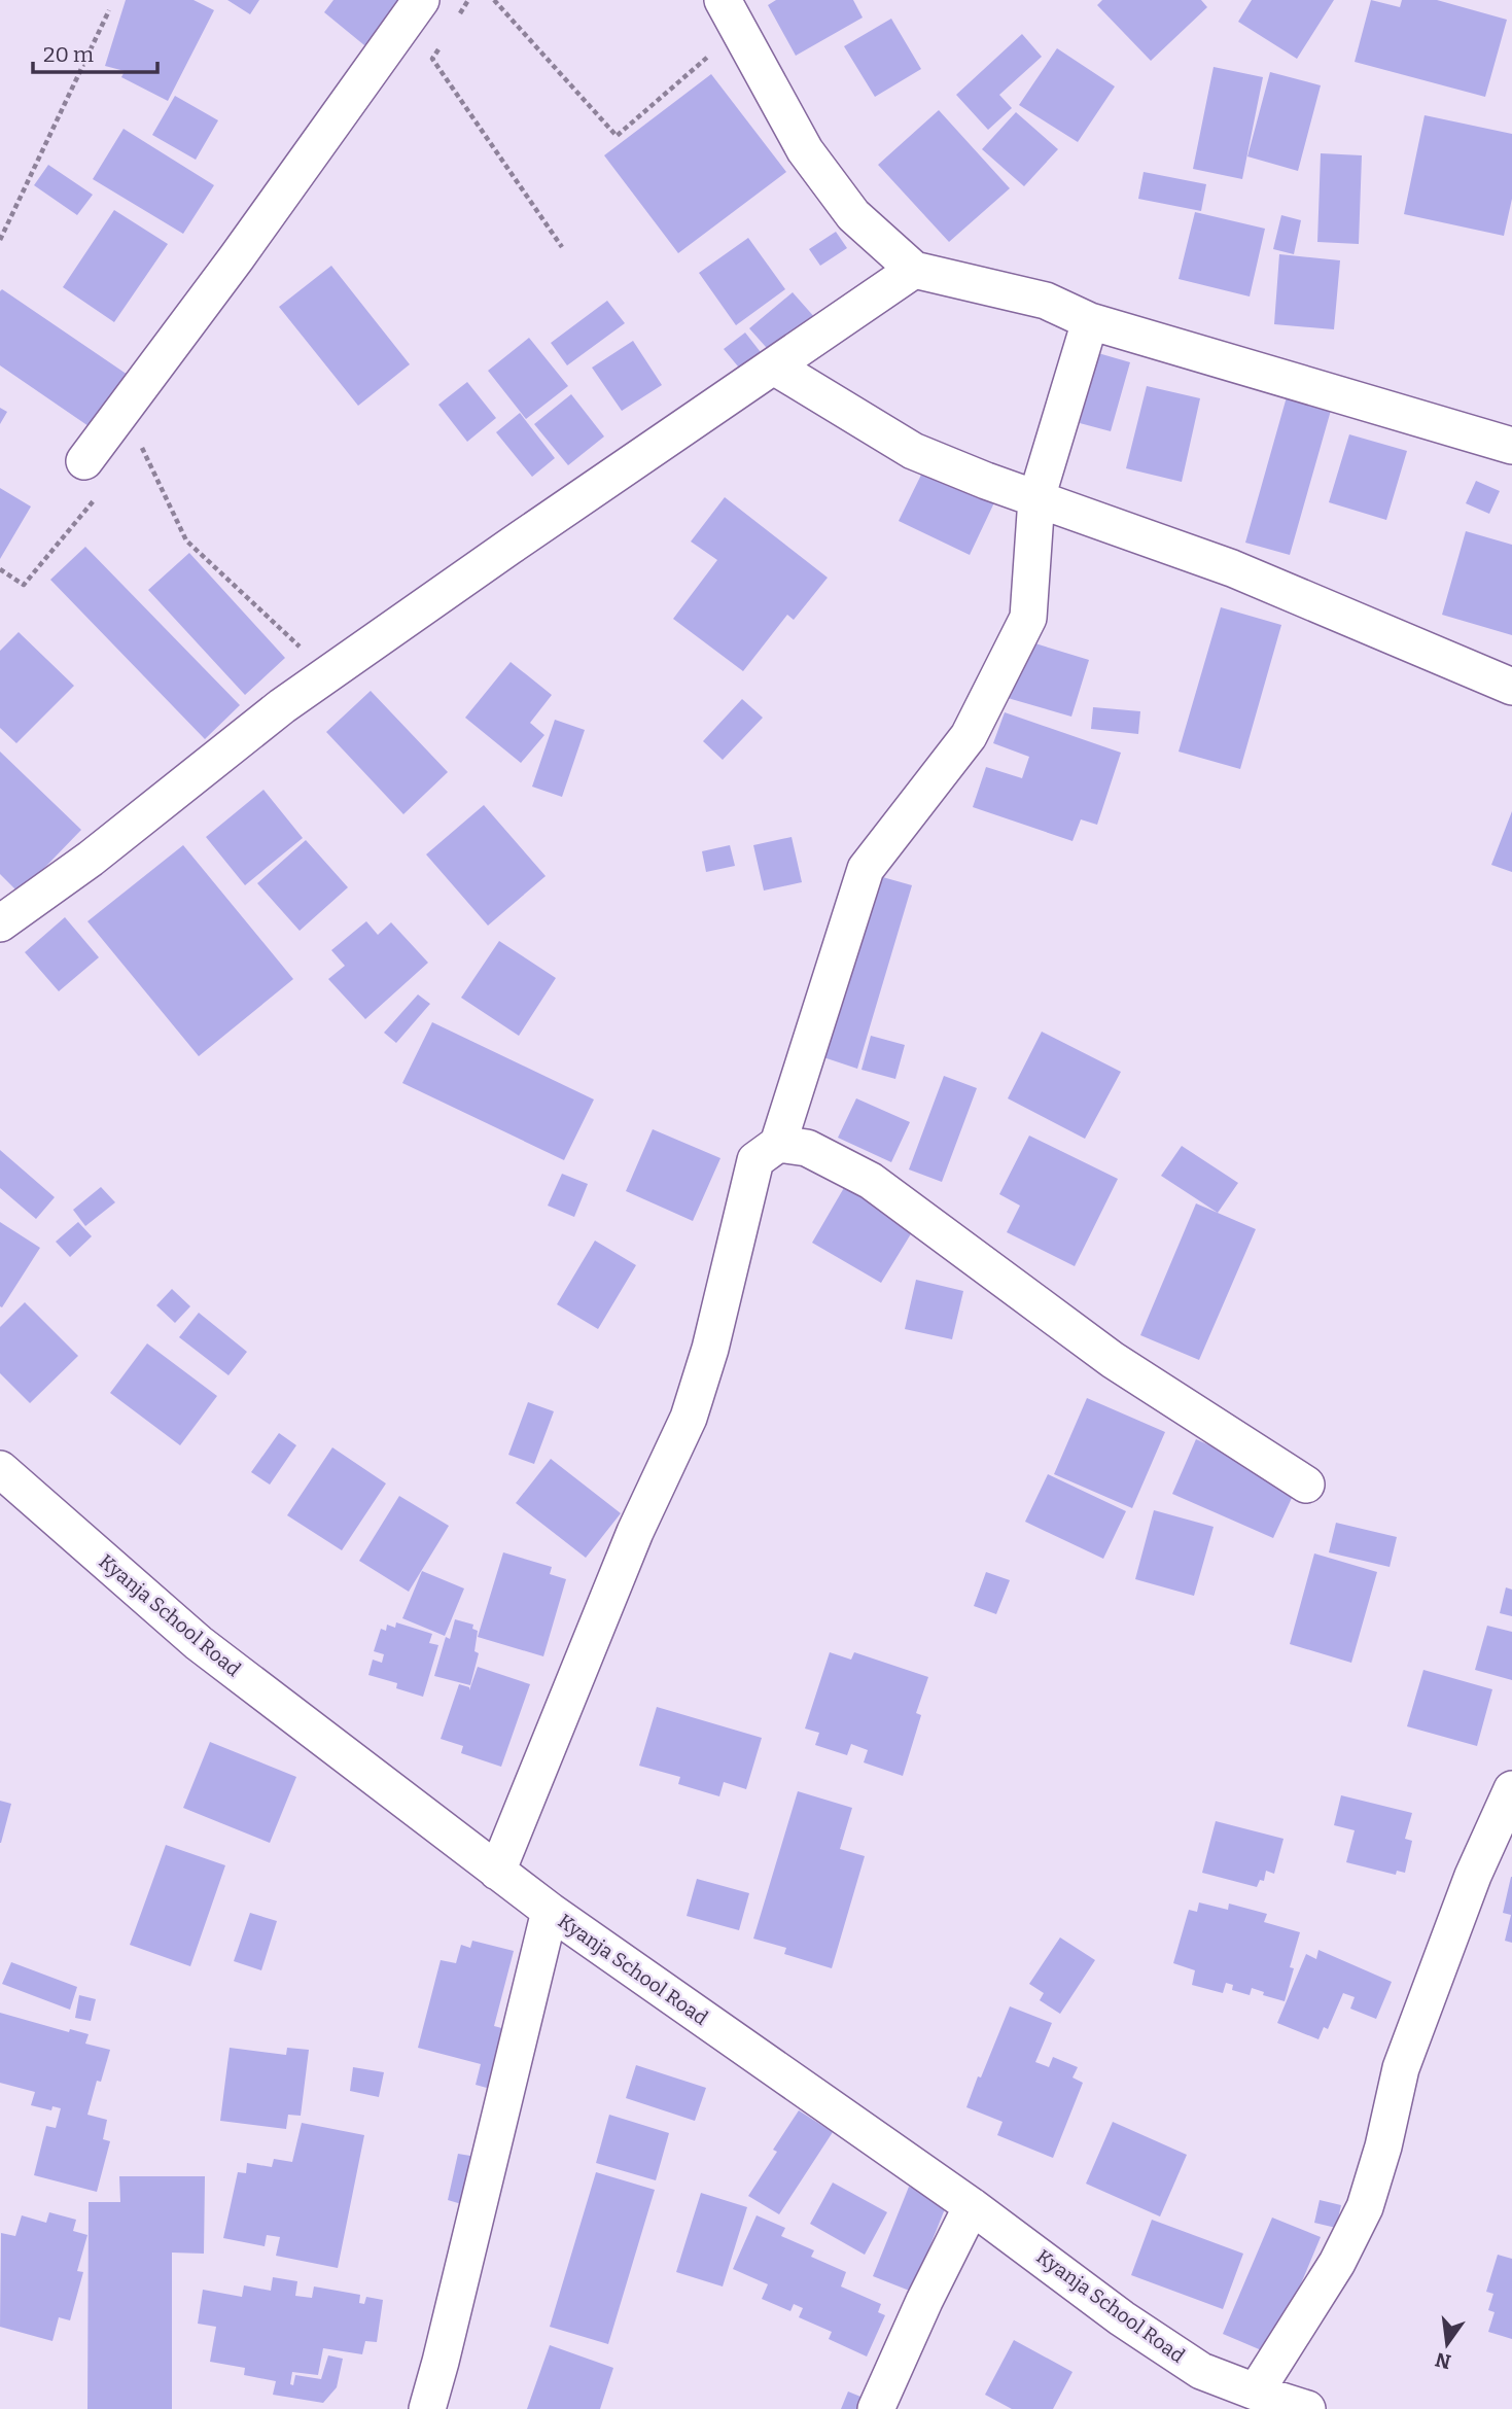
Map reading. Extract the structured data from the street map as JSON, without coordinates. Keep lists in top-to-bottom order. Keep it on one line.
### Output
{"streets":{"street":["Kyanja School Road"]},"scale_bar":"20 m","north":"bottom"}
